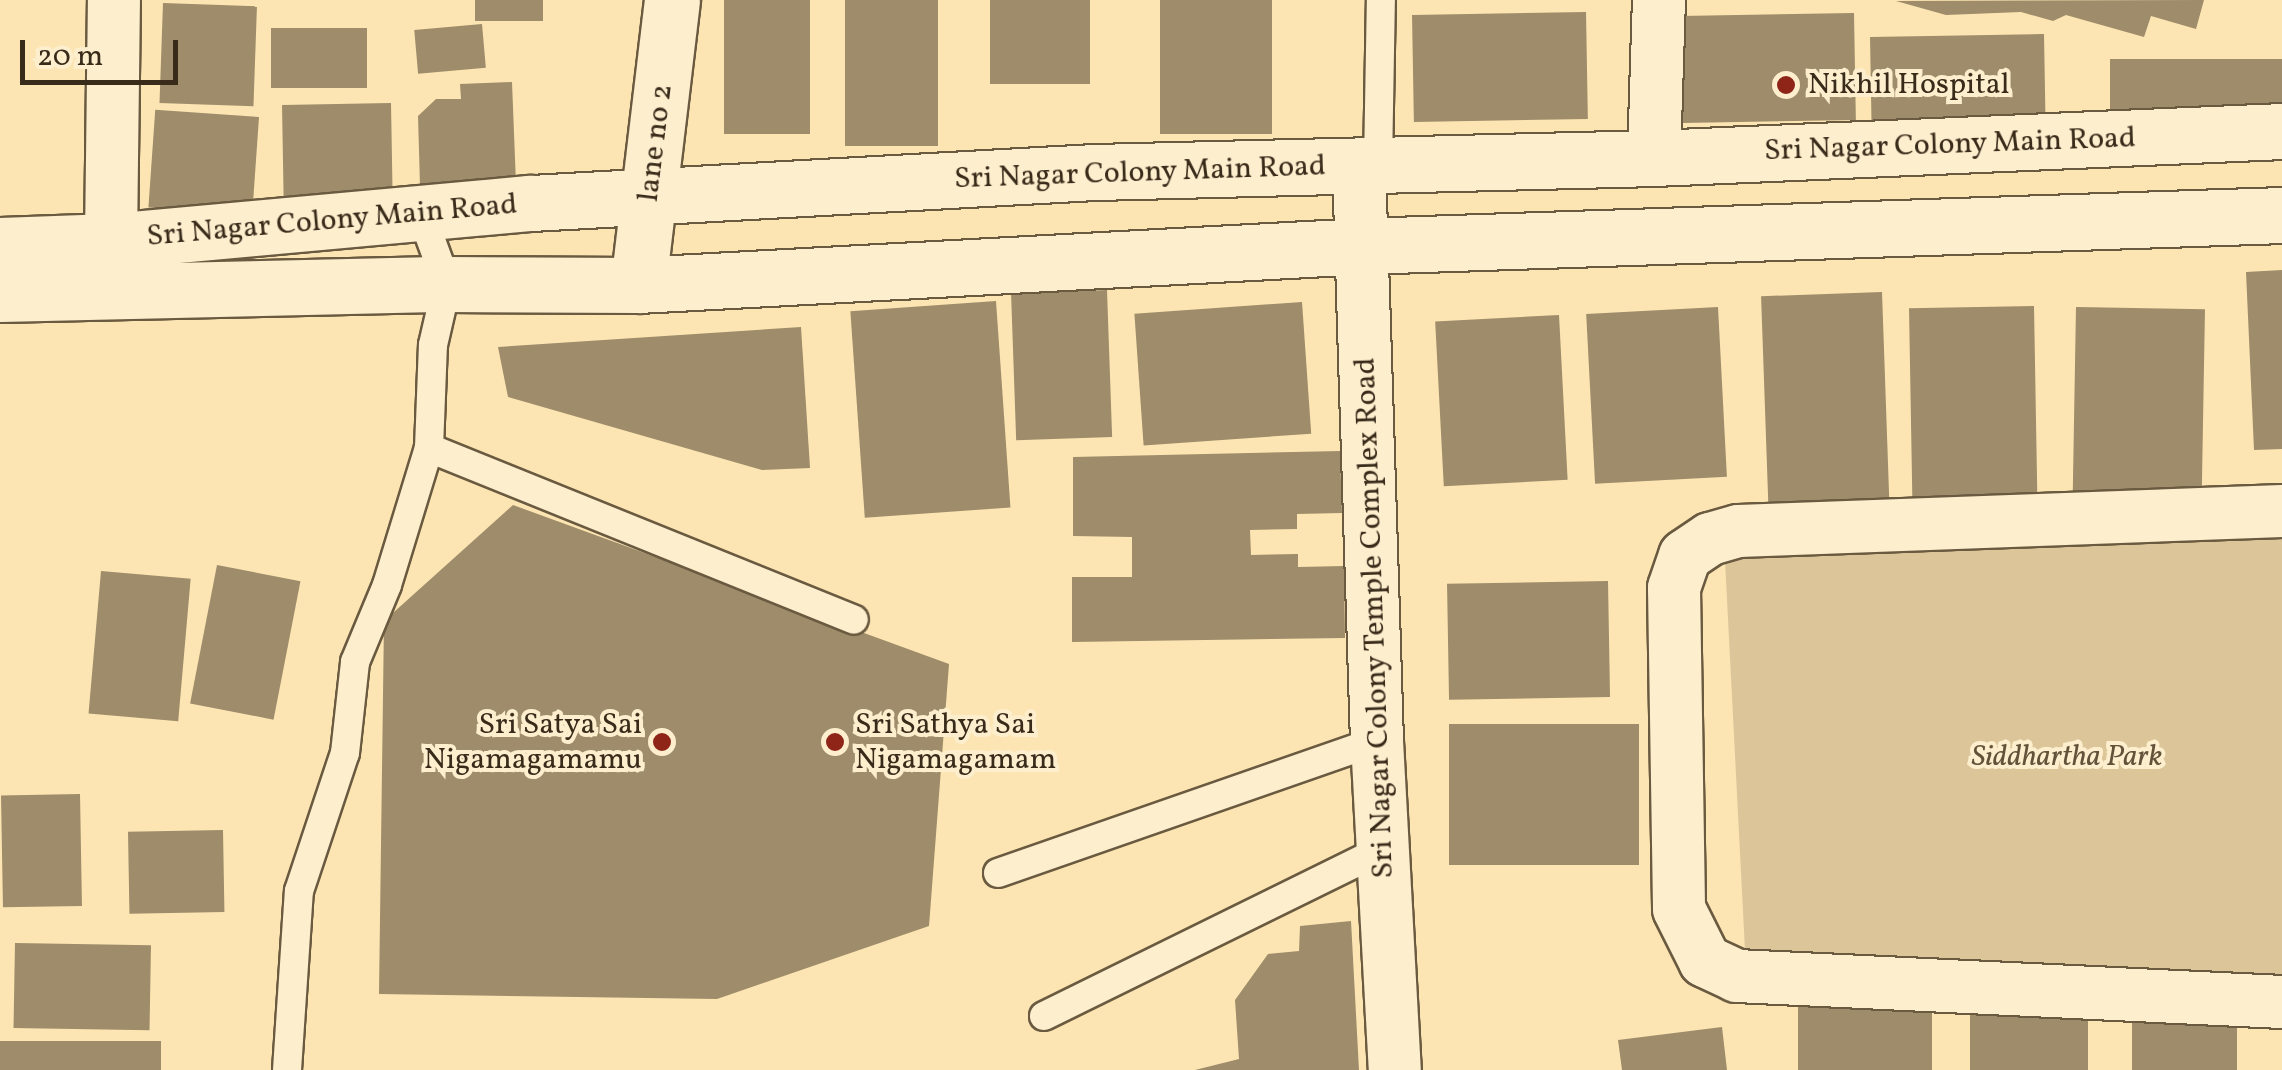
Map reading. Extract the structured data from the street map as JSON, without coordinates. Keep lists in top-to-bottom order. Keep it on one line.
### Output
{"streets":{"main road":["lane no 2","Sri Nagar Colony Main Road"],"street":["Sri Nagar Colony Temple Complex Road"]},"crossings":[["lane no 2","Sri Nagar Colony Main Road"],["Sri Nagar Colony Main Road","Sri Nagar Colony Temple Complex Road"]],"parks":["Siddhartha Park"],"places":["Nikhil Hospital","Sri Satya Sai Nigamagamamu","Sri Sathya Sai Nigamagamam"],"scale_bar":"20 m"}
